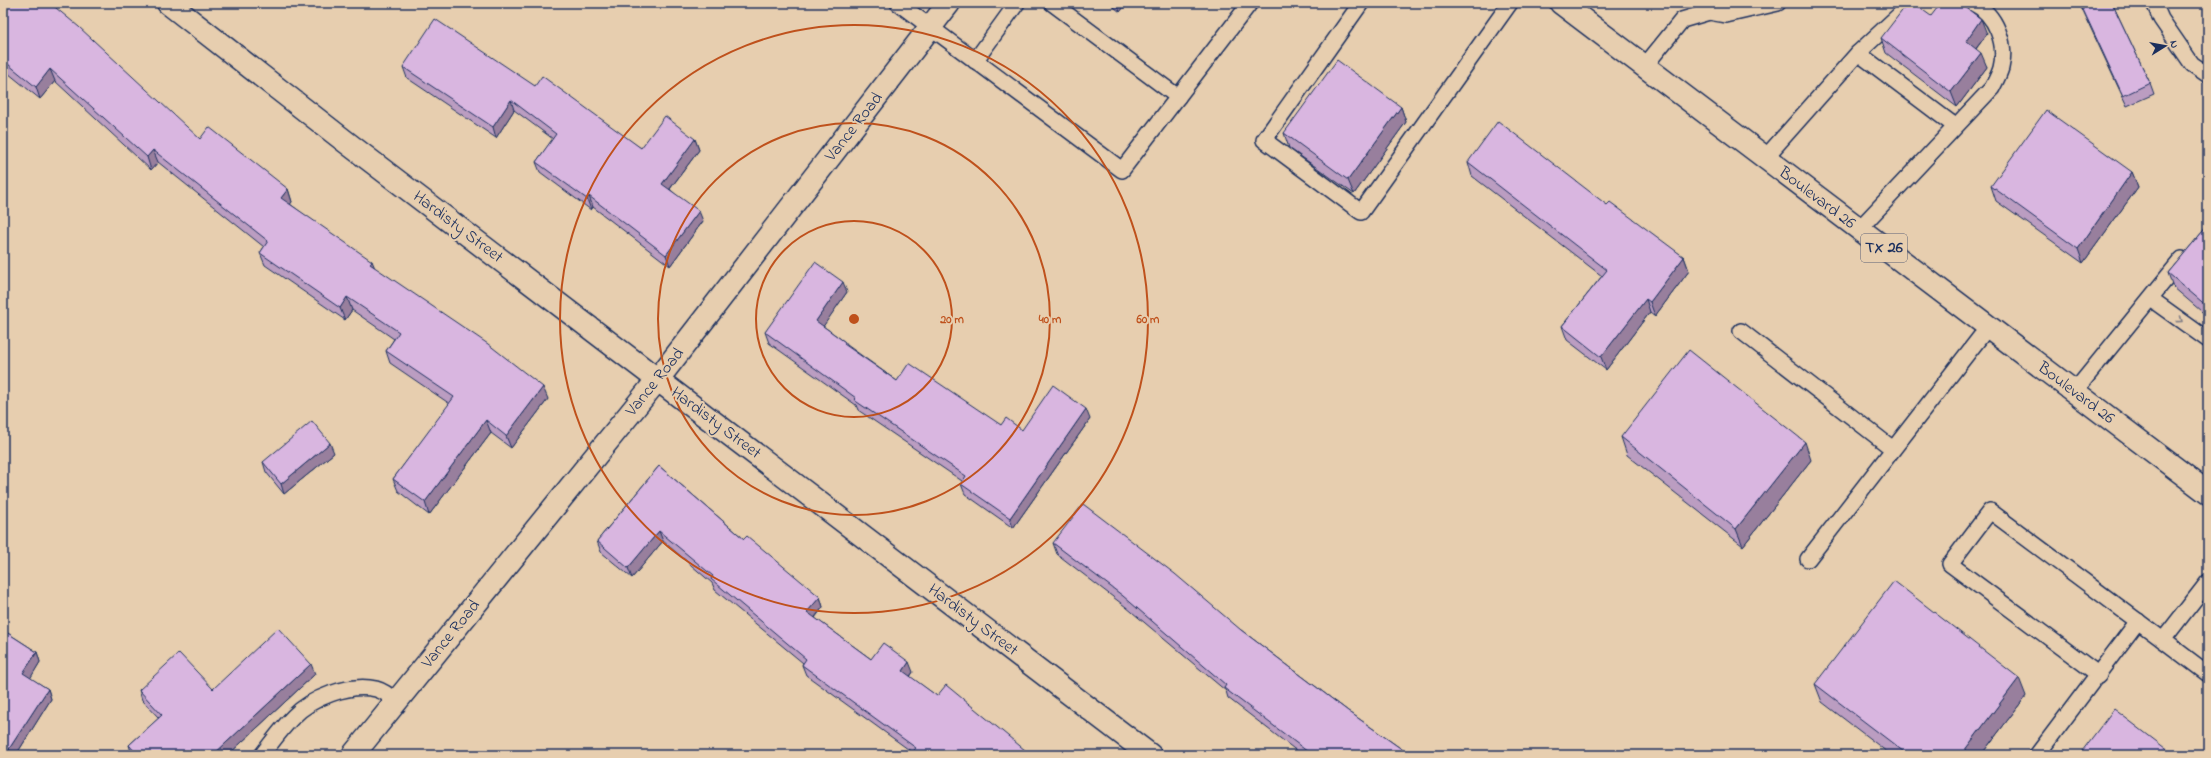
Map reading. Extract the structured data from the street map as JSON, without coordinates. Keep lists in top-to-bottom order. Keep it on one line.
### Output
{"streets":{"street":["Vance Road","Boulevard 26","Hardisty Street","TX 26"]},"crossings":[["Vance Road","Hardisty Street"]],"north":"right","rings":["20 m","40 m","60 m"]}
